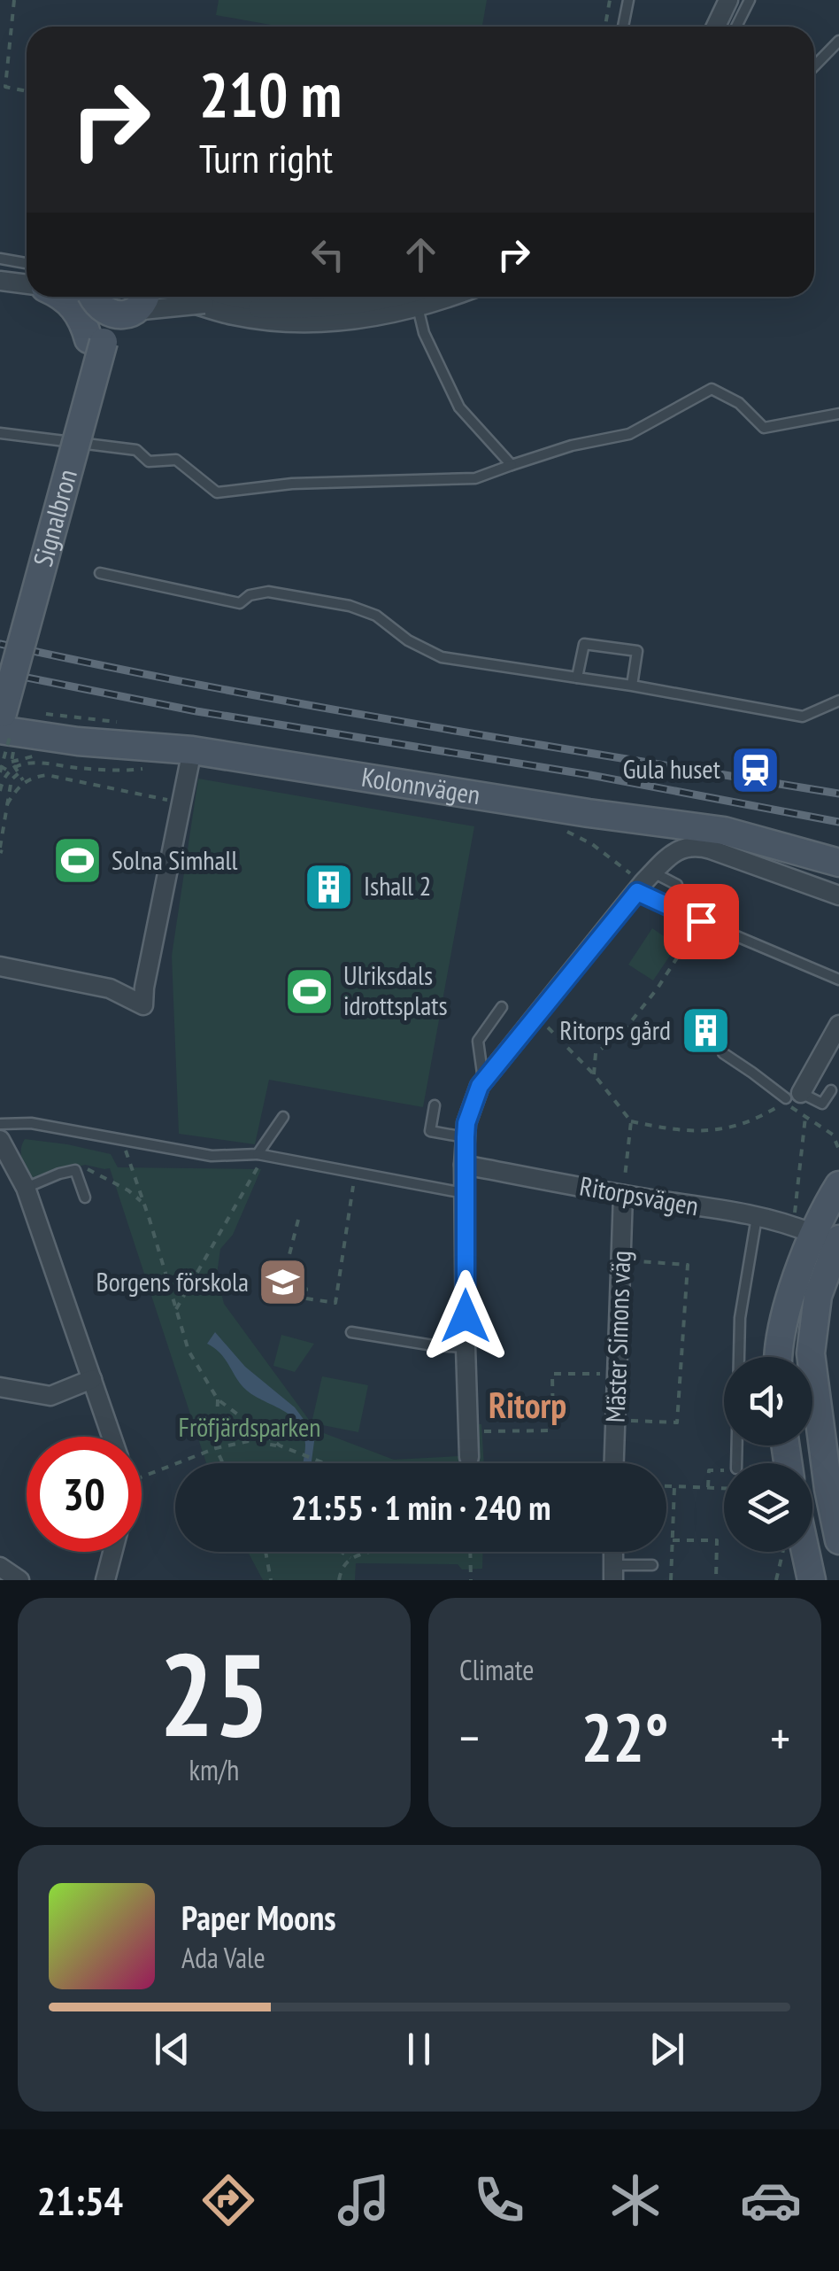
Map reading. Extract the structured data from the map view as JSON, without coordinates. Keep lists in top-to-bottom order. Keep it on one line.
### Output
{"streets":{"street":["Signalbron","Kolonnvägen","Ritorpsvägen","Mäster Simons väg"]},"crossings":[["Signalbron","Kolonnvägen"],["Ritorpsvägen","Mäster Simons väg"]],"districts":["Ritorp"],"parks":["Fröfjärdsparken"],"places":{"station":["Gula huset"],"sports":["Solna Simhall","Ulriksdals idrottsplats"],"building":["Ishall 2","Ritorps gård"],"school or university":["Borgens förskola"]},"page":{"turn":["210 m","Turn right"],"limit":"30","trip":"21:55 · 1 min · 240 m","tile":[["25","km/h"],"Climate"],"heat":["−","22°","+"],"song":["Paper Moons","Ada Vale"],"tabs":"21:54"}}
